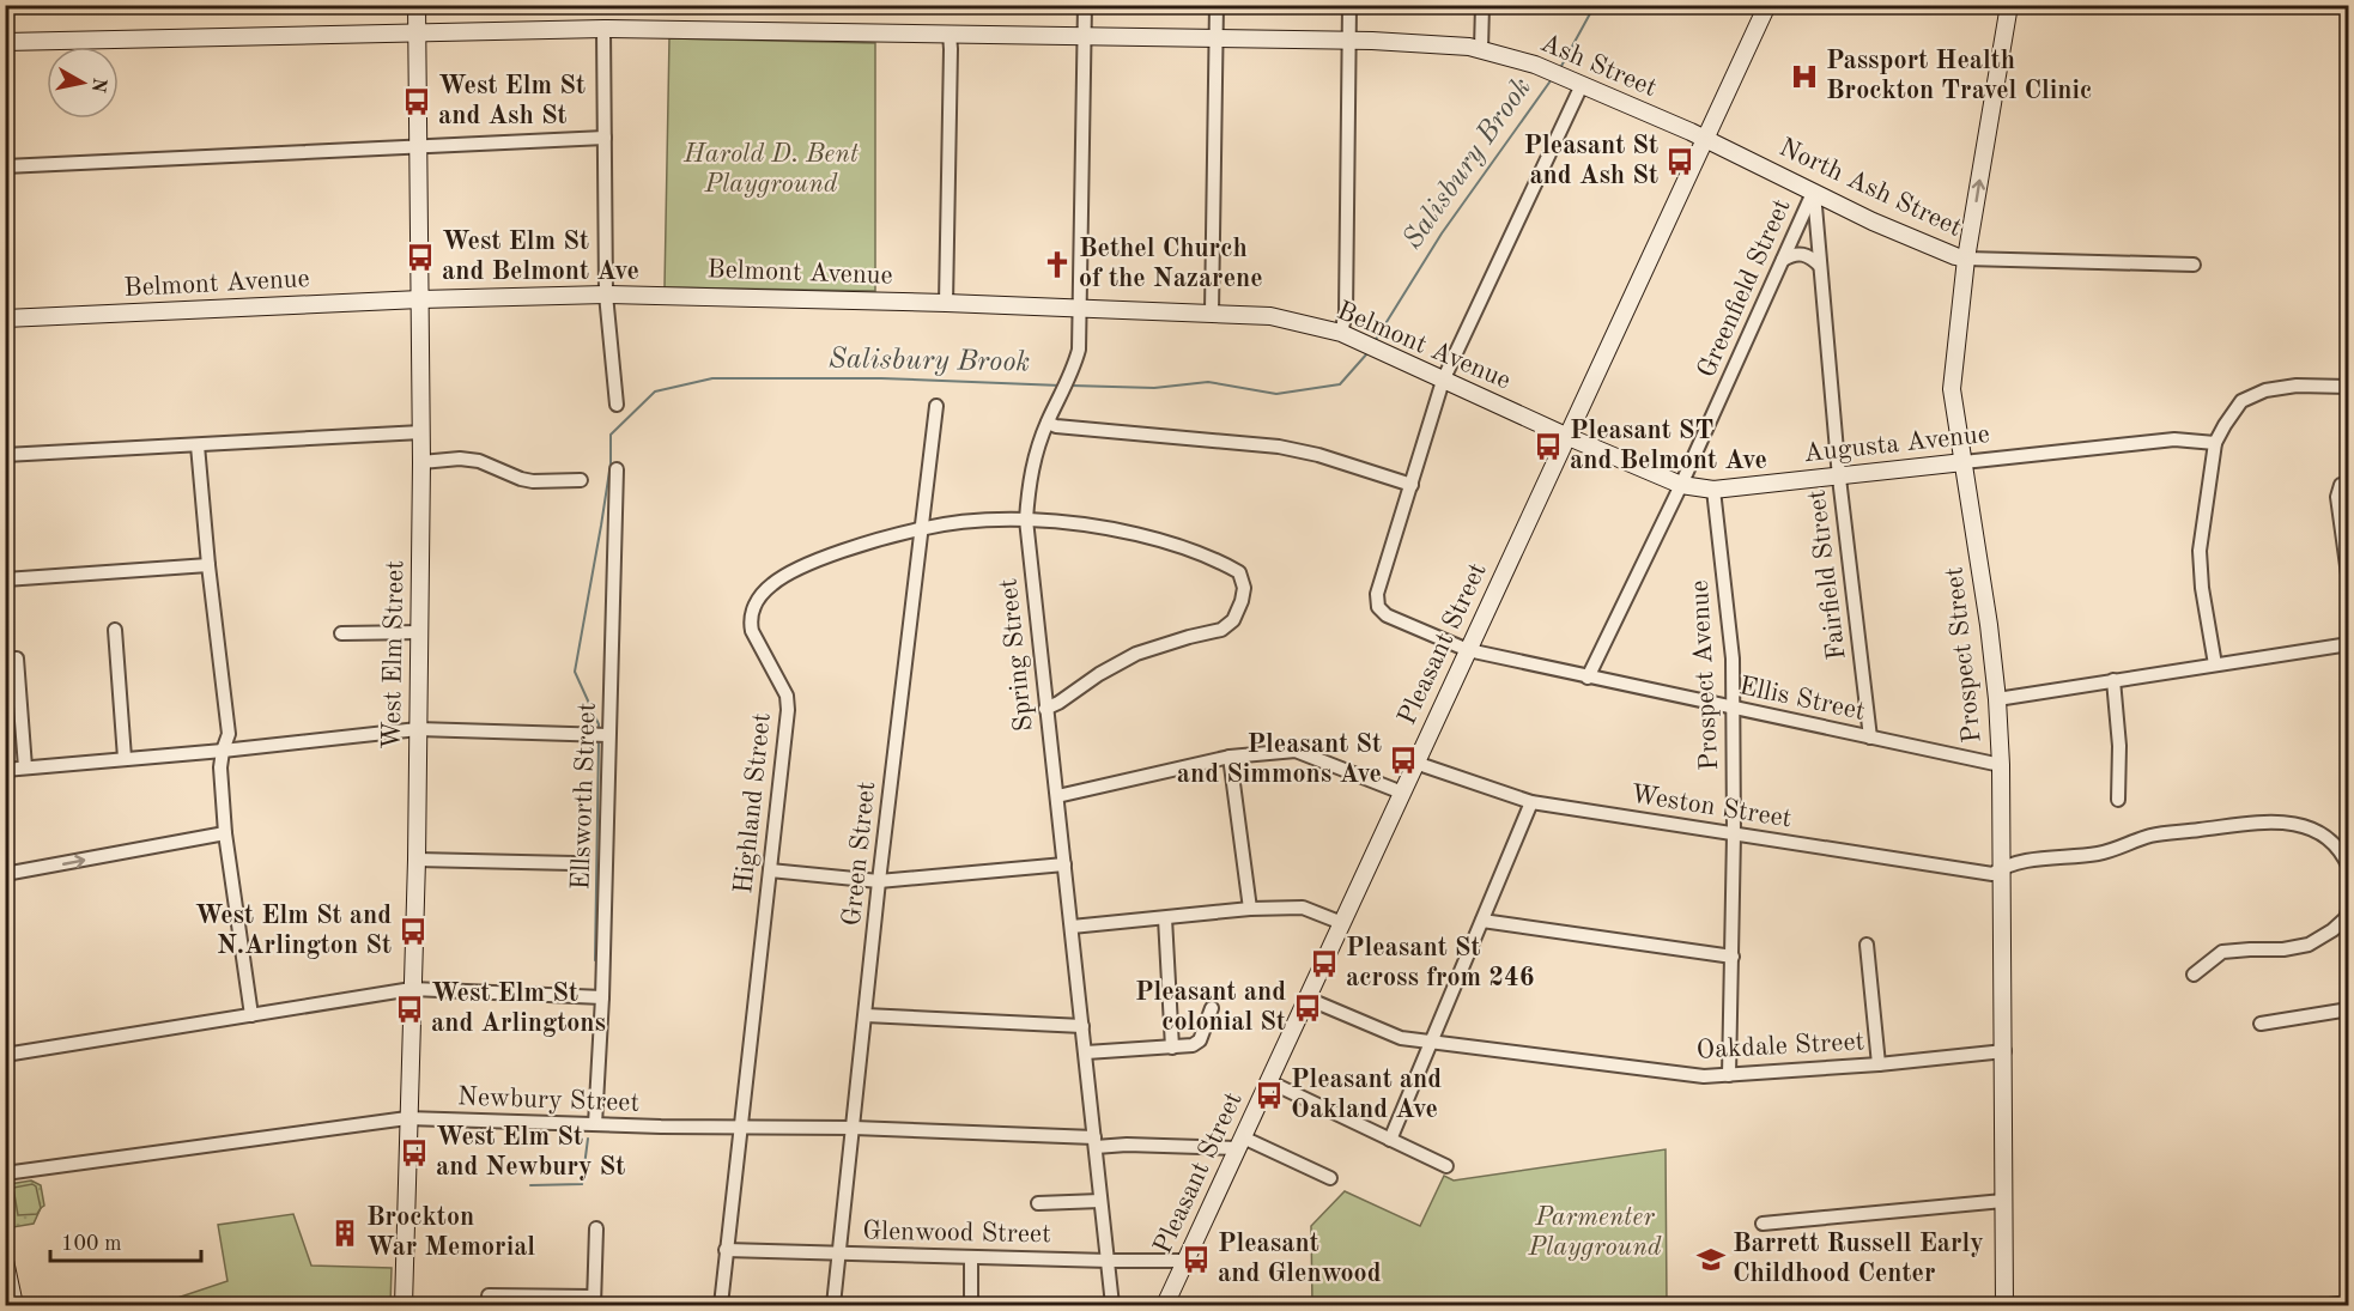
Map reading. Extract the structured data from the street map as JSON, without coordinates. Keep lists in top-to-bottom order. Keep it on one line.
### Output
{"streets":{"street":["Ash Street","North Ash Street","Belmont Avenue","Greenfield Street","Augusta Avenue","Fairfield Street","Pleasant Street","West Elm Street","Spring Street","Prospect Street","Prospect Avenue","Ellis Street","Ellsworth Street","Highland Street","Weston Street","Green Street","Oakdale Street","Newbury Street","Glenwood Street"]},"crossings":[["Ash Street","North Ash Street"],["Ash Street","Pleasant Street"],["Ash Street","West Elm Street"],["Ash Street","Spring Street"],["North Ash Street","Greenfield Street"],["North Ash Street","Fairfield Street"],["North Ash Street","Pleasant Street"],["North Ash Street","Prospect Street"],["Belmont Avenue","Augusta Avenue"],["Belmont Avenue","Pleasant Street"],["Belmont Avenue","West Elm Street"],["Belmont Avenue","Spring Street"],["Greenfield Street","Augusta Avenue"],["Greenfield Street","Fairfield Street"],["Greenfield Street","Ellis Street"],["Augusta Avenue","Fairfield Street"],["Augusta Avenue","Pleasant Street"],["Augusta Avenue","Prospect Street"],["Augusta Avenue","Prospect Avenue"],["Fairfield Street","Ellis Street"],["Pleasant Street","Ellis Street"],["Pleasant Street","Weston Street"],["Pleasant Street","Oakdale Street"],["Pleasant Street","Newbury Street"],["Pleasant Street","Glenwood Street"],["West Elm Street","Newbury Street"],["Spring Street","Highland Street"],["Spring Street","Newbury Street"],["Spring Street","Glenwood Street"],["Prospect Street","Ellis Street"],["Prospect Street","Weston Street"],["Prospect Street","Oakdale Street"],["Prospect Avenue","Ellis Street"],["Prospect Avenue","Weston Street"],["Prospect Avenue","Oakdale Street"],["Ellsworth Street","Newbury Street"],["Highland Street","Green Street"],["Highland Street","Newbury Street"],["Highland Street","Glenwood Street"],["Green Street","Newbury Street"],["Green Street","Glenwood Street"]],"water":["Salisbury Brook"],"parks":["Harold D. Bent Playground","Parmenter Playground"],"places":{"hospital":["Passport Health Brockton Travel Clinic"],"bus stop":["West Elm St and Ash St","Pleasant St and Ash St","West Elm St and Belmont Ave","Pleasant ST and Belmont Ave","Pleasant St and Simmons Ave","West Elm St and N.Arlington St","Pleasant St across from 246","Pleasant and colonial St","West Elm St and Arlingtons","Pleasant and Oakland Ave","West Elm St and Newbury St","Pleasant and Glenwood"],"church":["Bethel Church of the Nazarene"],"building":["Brockton War Memorial"],"school or university":["Barrett Russell Early Childhood Center"]},"scale_bar":"100 m","north":"right"}
